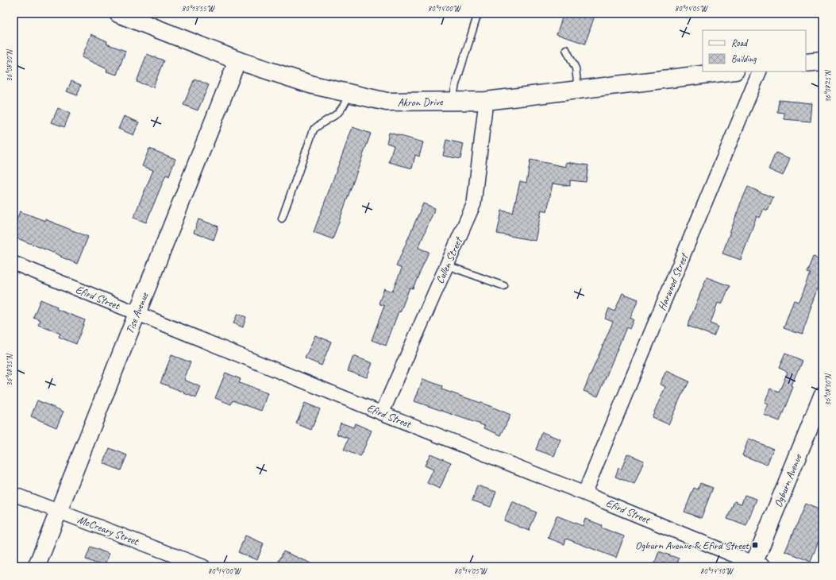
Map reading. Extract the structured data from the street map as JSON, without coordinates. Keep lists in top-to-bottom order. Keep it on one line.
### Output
{"streets":{"main road":["Akron Drive"],"street":["Cullen Street","Harwood Street","Efird Street","Tise Avenue","Ogburn Avenue","McCreary Street"]},"crossings":[["Akron Drive","Cullen Street"],["Akron Drive","Tise Avenue"],["Cullen Street","Efird Street"],["Harwood Street","Efird Street"],["Efird Street","Tise Avenue"],["Efird Street","Ogburn Avenue"],["Tise Avenue","McCreary Street"]],"places":{"transit":["Ogburn Avenue & Efird Street"]},"legend":["Road","Building"],"coordinates":["80°13'55\"W","80°14'00\"W","80°14'05\"W","36°08'30\"N","36°08'25\"N","36°08'35\"N","80°14'10\"W"]}
